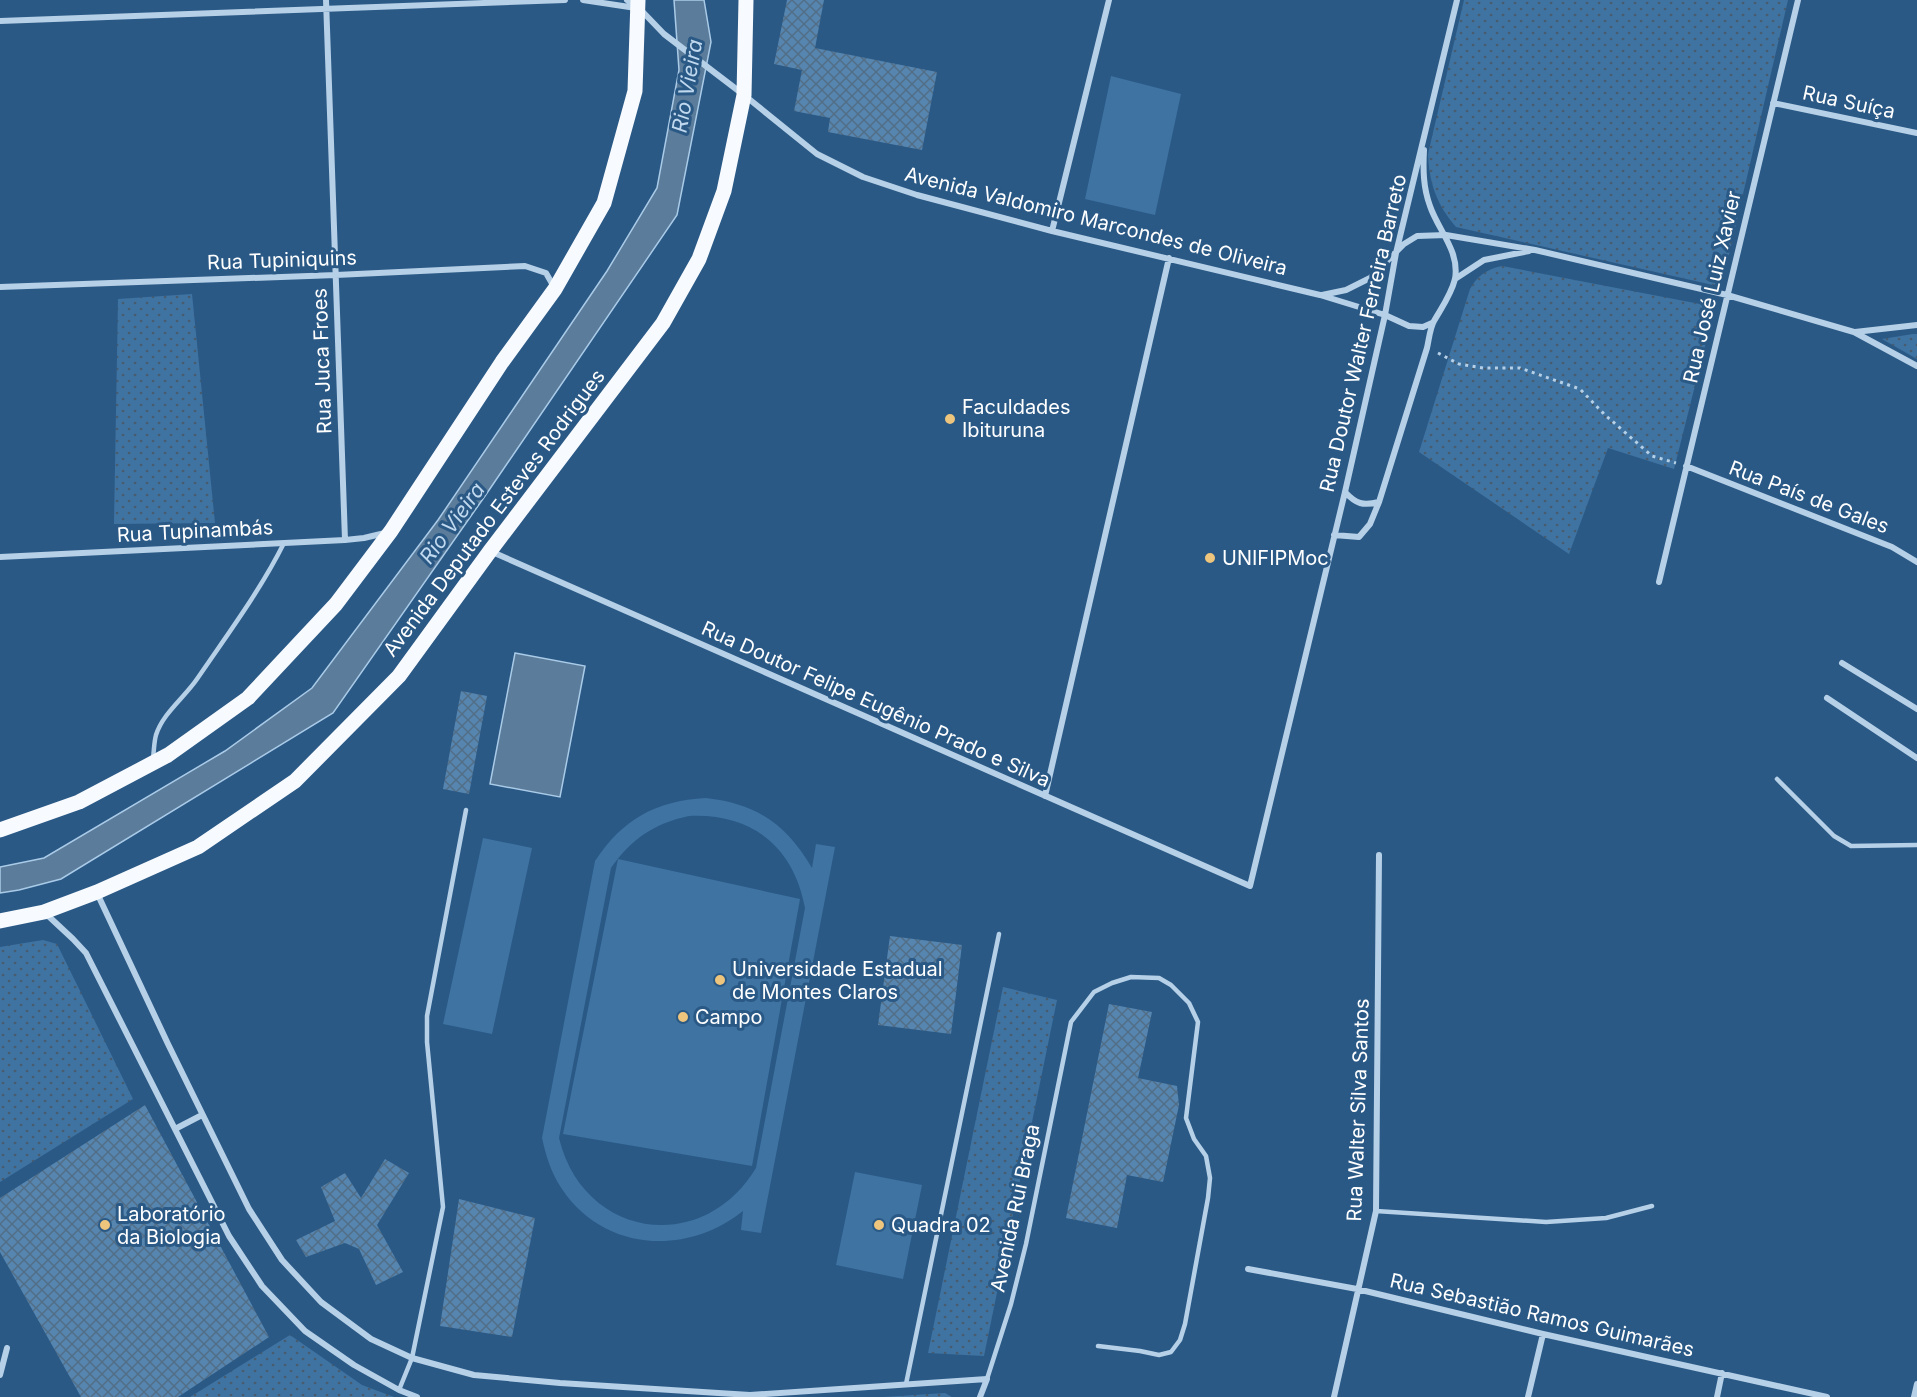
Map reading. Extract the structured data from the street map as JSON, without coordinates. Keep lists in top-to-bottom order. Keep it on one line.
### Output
{"streets":{"main road":["Avenida Deputado Esteves Rodrigues"],"street":["Rua Suíça","Avenida Valdomiro Marcondes de Oliveira","Rua Tupiniquins","Rua José Luiz Xavier","Rua Doutor Walter Ferreira Barreto","Rua Juca Froes","Rua País de Gales","Rua Tupinambás","Rua Doutor Felipe Eugênio Prado e Silva","Rua Walter Silva Santos","Avenida Rui Braga","Rua Sebastião Ramos Guimarães"]},"crossings":[["Rua Suíça","Rua José Luiz Xavier"],["Avenida Valdomiro Marcondes de Oliveira","Rua José Luiz Xavier"],["Avenida Valdomiro Marcondes de Oliveira","Rua Doutor Walter Ferreira Barreto"],["Avenida Valdomiro Marcondes de Oliveira","Avenida Deputado Esteves Rodrigues"],["Rua Tupiniquins","Rua Juca Froes"],["Rua José Luiz Xavier","Rua País de Gales"],["Rua Doutor Walter Ferreira Barreto","Rua Doutor Felipe Eugênio Prado e Silva"],["Rua Juca Froes","Rua Tupinambás"],["Avenida Deputado Esteves Rodrigues","Rua Doutor Felipe Eugênio Prado e Silva"],["Rua Walter Silva Santos","Rua Sebastião Ramos Guimarães"]],"water":["Rio Vieira"],"places":["Faculdades Ibituruna","UNIFIPMoc","Universidade Estadual de Montes Claros","Campo","Laboratório da Biologia","Quadra 02"]}
